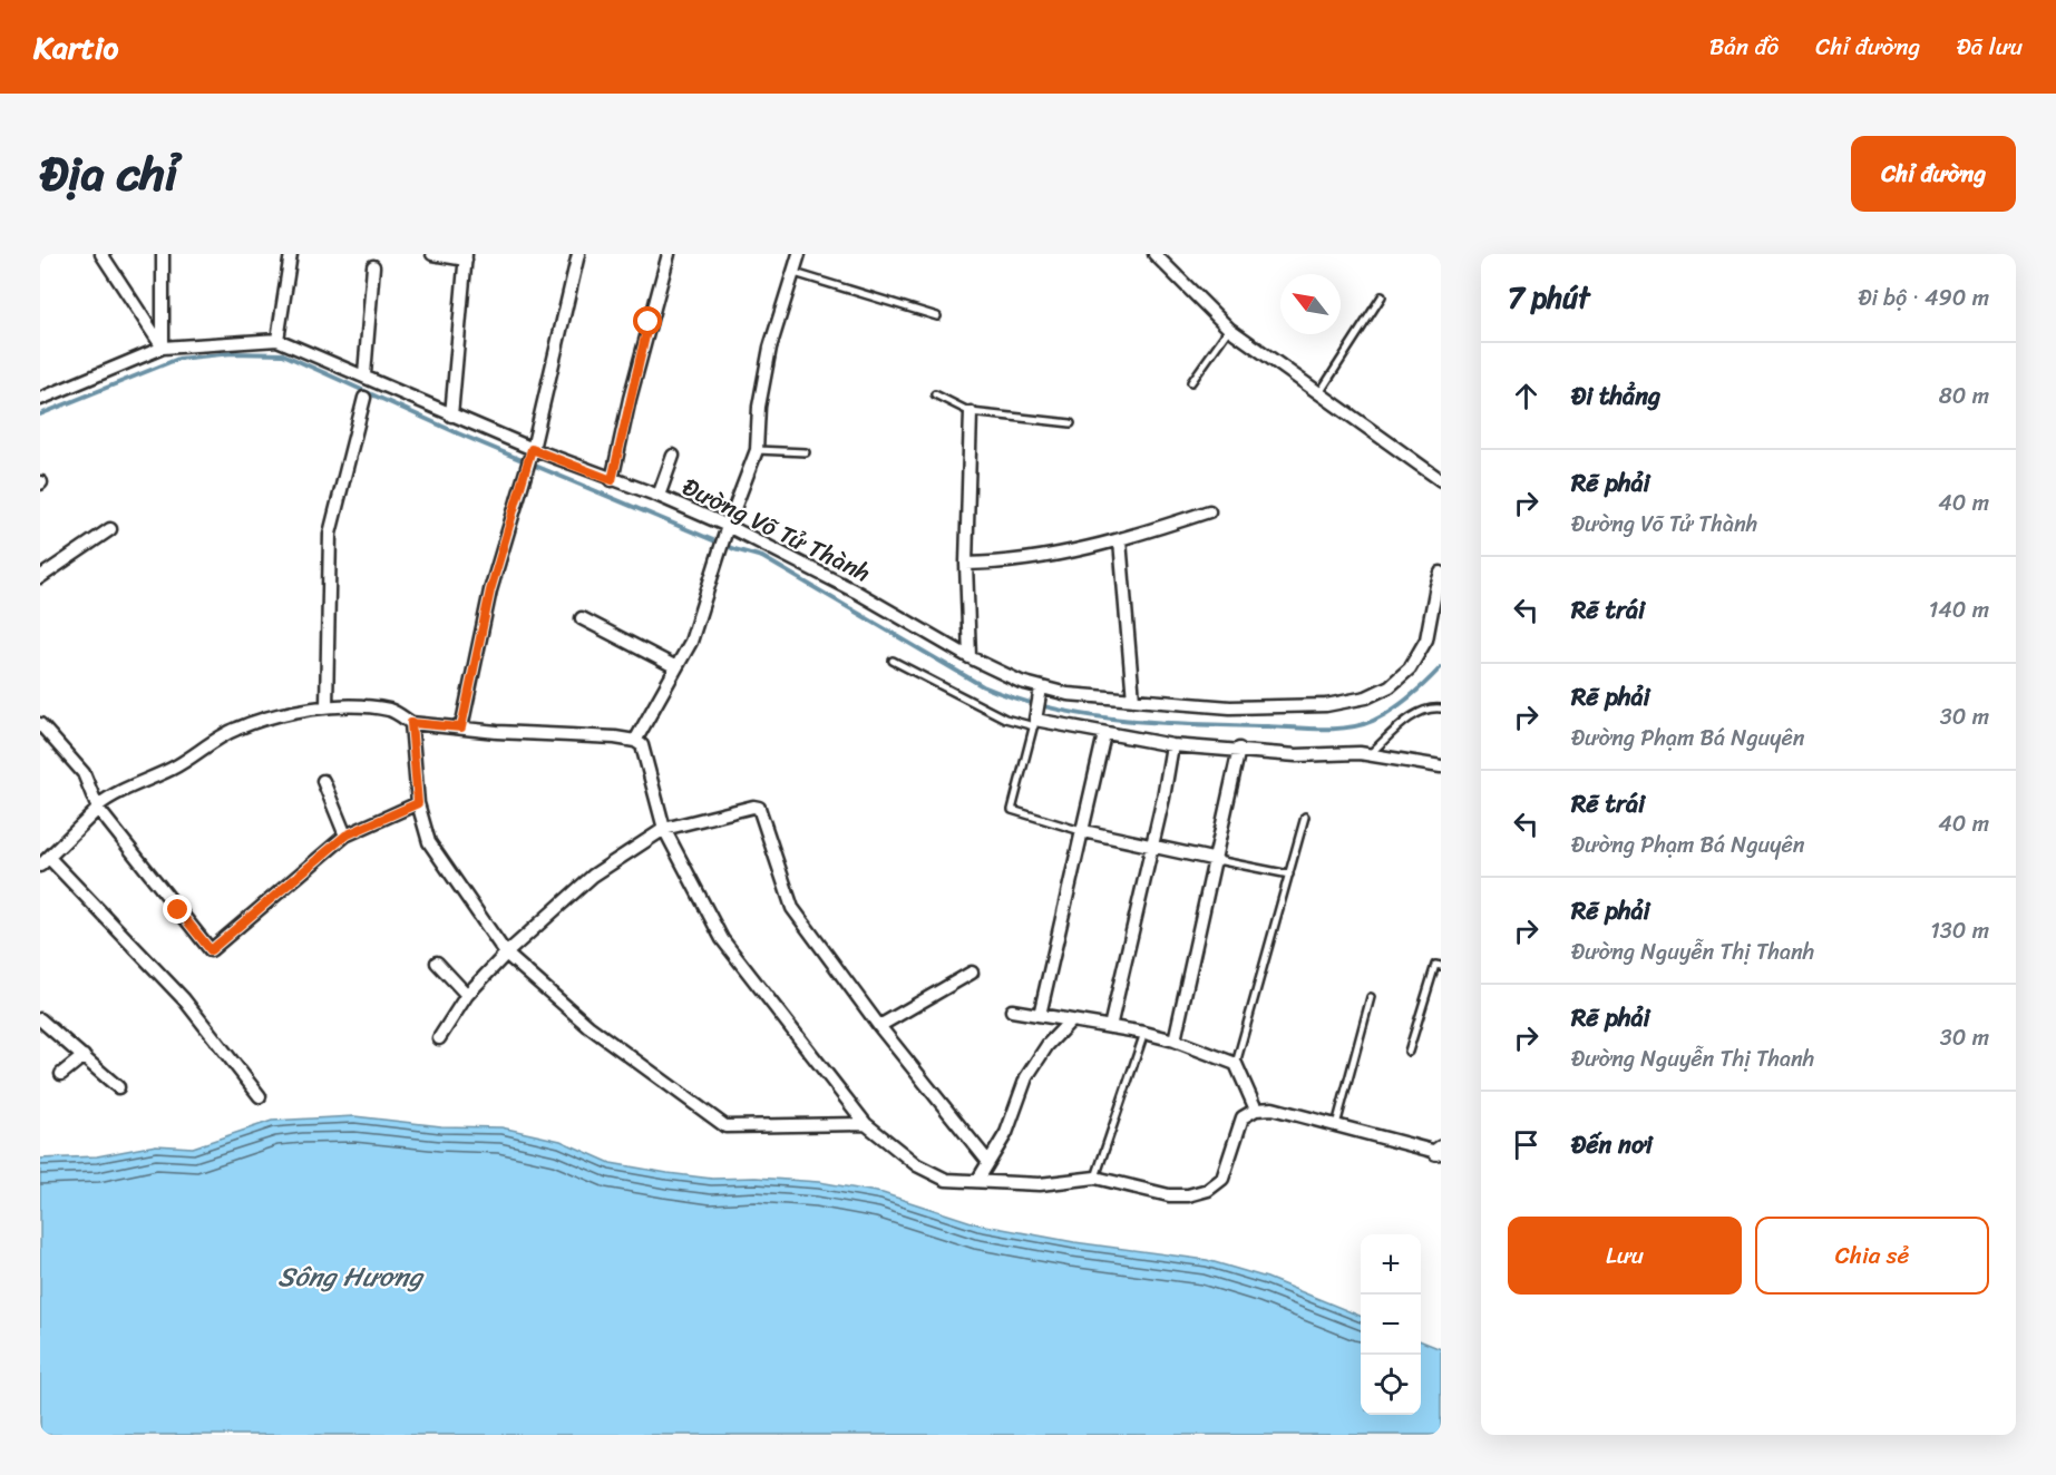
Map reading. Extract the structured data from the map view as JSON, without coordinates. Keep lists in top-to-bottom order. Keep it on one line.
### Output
{"streets":{"street":["Đường Võ Tử Thành"]},"water":["Sông Hương"],"north":"top left","page":{"header":"Kartio","nav":["Bản đồ","Chỉ đường","Đã lưu"],"title":"Địa chỉ","buttons":["Chỉ đường",["Lưu","Chia sẻ"]],"heading":["7 phút","Đi bộ · 490 m"],"list":[["Đi thẳng","80 m"],["Rẽ phải","Đường Võ Tử Thành","40 m"],["Rẽ trái","140 m"],["Rẽ phải","Đường Phạm Bá Nguyên","30 m"],["Rẽ trái","Đường Phạm Bá Nguyên","40 m"],["Rẽ phải","Đường Nguyễn Thị Thanh","130 m"],["Rẽ phải","Đường Nguyễn Thị Thanh","30 m"],"Đến nơi"],"map_buttons":["+","−"]}}
